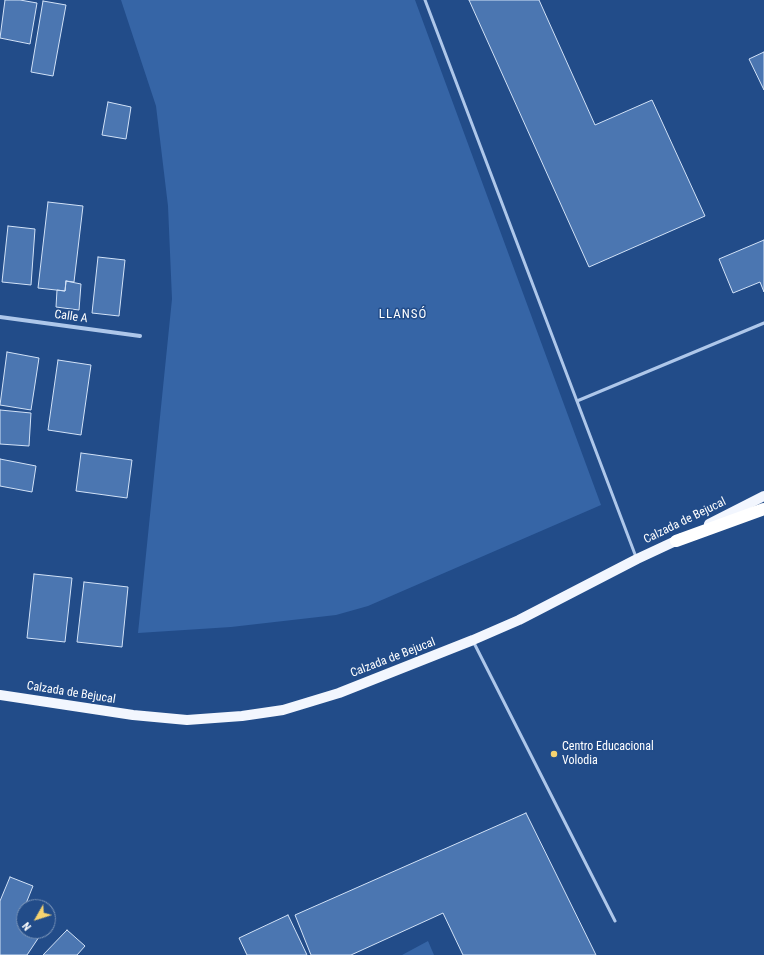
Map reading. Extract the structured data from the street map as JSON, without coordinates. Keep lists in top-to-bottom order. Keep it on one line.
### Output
{"streets":{"main road":["Calzada de Bejucal"],"street":["Calle A"]},"districts":["LLANSÓ"],"places":["Centro Educacional Volodia"],"north":"bottom left"}
